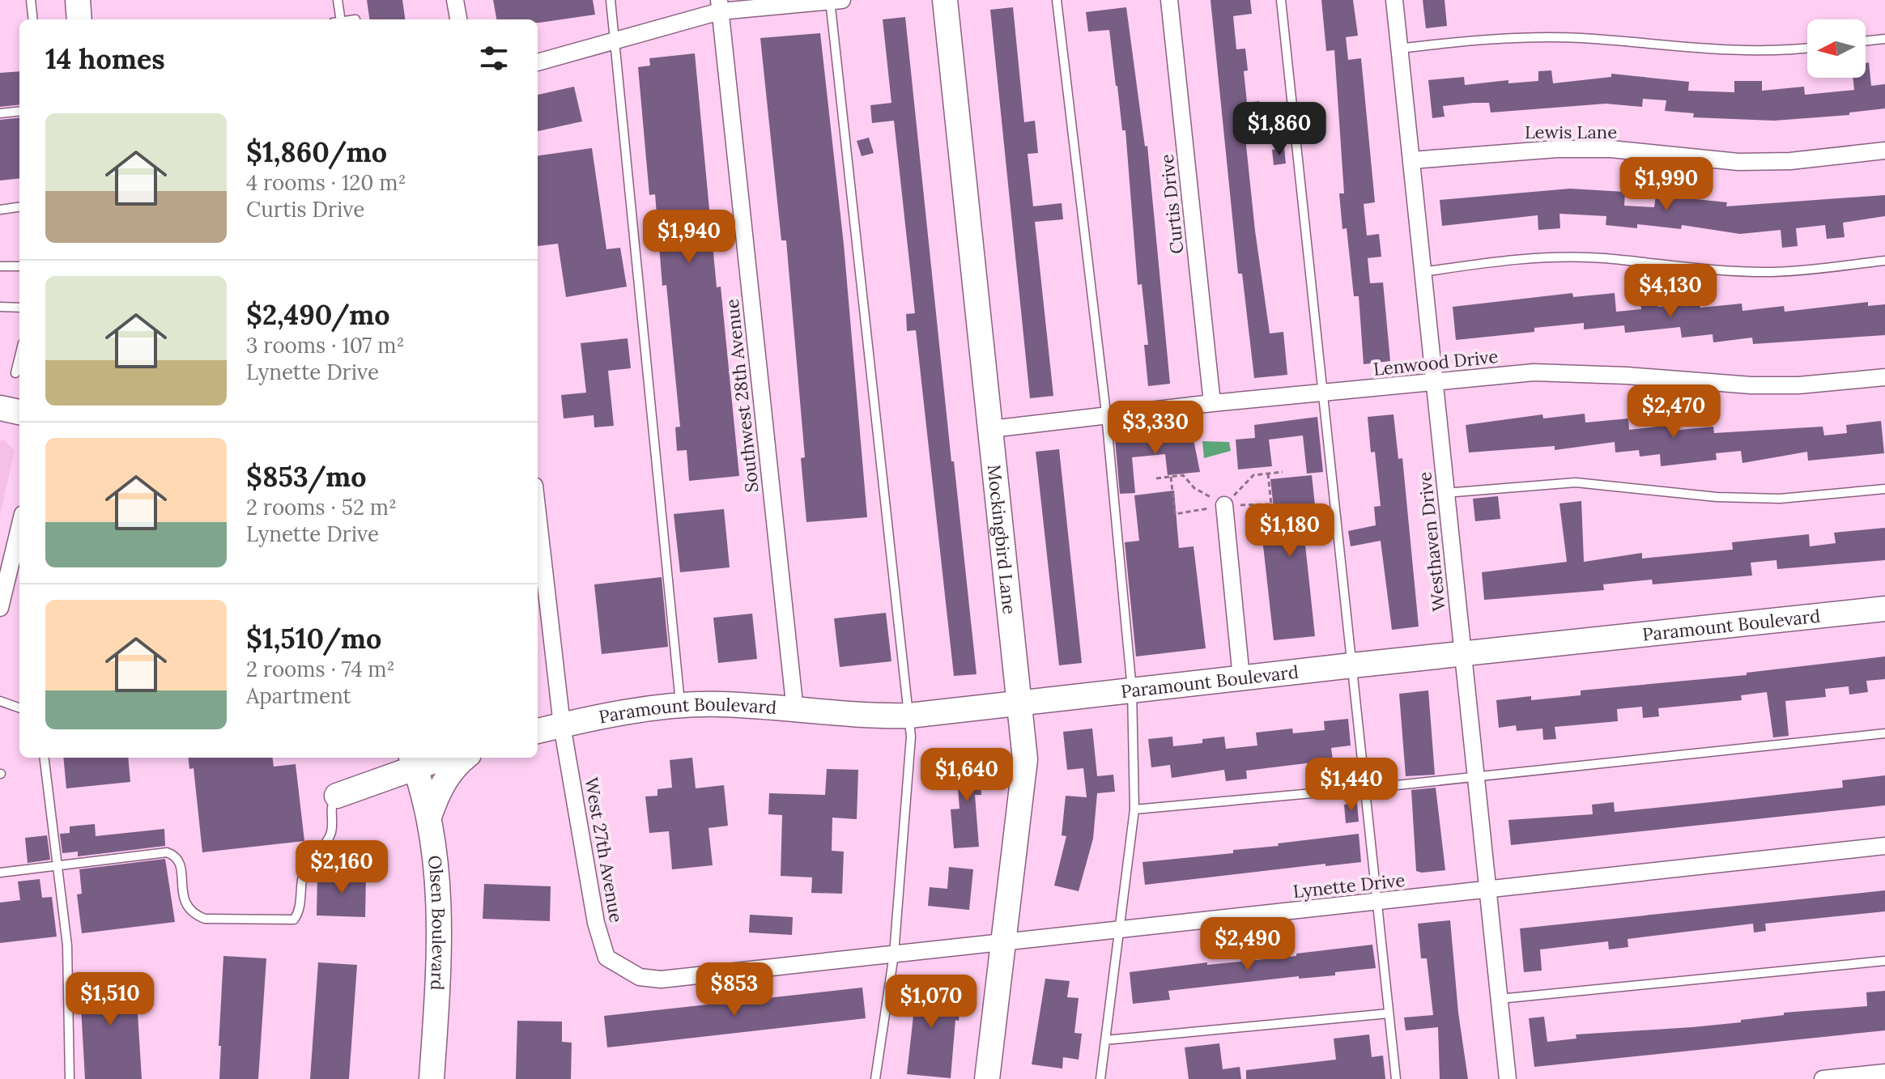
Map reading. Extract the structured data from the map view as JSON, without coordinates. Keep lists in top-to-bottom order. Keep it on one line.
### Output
{"streets":{"main road":["Mockingbird Lane","Paramount Boulevard","Olsen Boulevard"],"street":["Lewis Lane","Curtis Drive","Lenwood Drive","Southwest 28th Avenue","Westhaven Drive","West 27th Avenue","Lynette Drive"]},"crossings":[["Lewis Lane","Westhaven Drive"],["Curtis Drive","Lenwood Drive"],["Lenwood Drive","Mockingbird Lane"],["Lenwood Drive","Westhaven Drive"],["Southwest 28th Avenue","Paramount Boulevard"],["Mockingbird Lane","Paramount Boulevard"],["Mockingbird Lane","Lynette Drive"],["Westhaven Drive","Paramount Boulevard"],["Westhaven Drive","Lynette Drive"],["Paramount Boulevard","West 27th Avenue"],["West 27th Avenue","Lynette Drive"]],"north":"left","page":{"heading":"14 homes","list":[{"name":"$1,860/mo","note":"4 rooms · 120 m² · Curtis Drive"},{"name":"$2,490/mo","note":"3 rooms · 107 m² · Lynette Drive"},{"name":"$853/mo","note":"2 rooms · 52 m² · Lynette Drive"},{"name":"$1,510/mo","note":"2 rooms · 74 m² · Apartment"}],"price":["$1,860","$1,990","$1,940","$4,130","$2,470","$3,330","$1,180","$1,640","$1,440","$2,160","$2,490","$853","$1,510","$1,070"]}}
